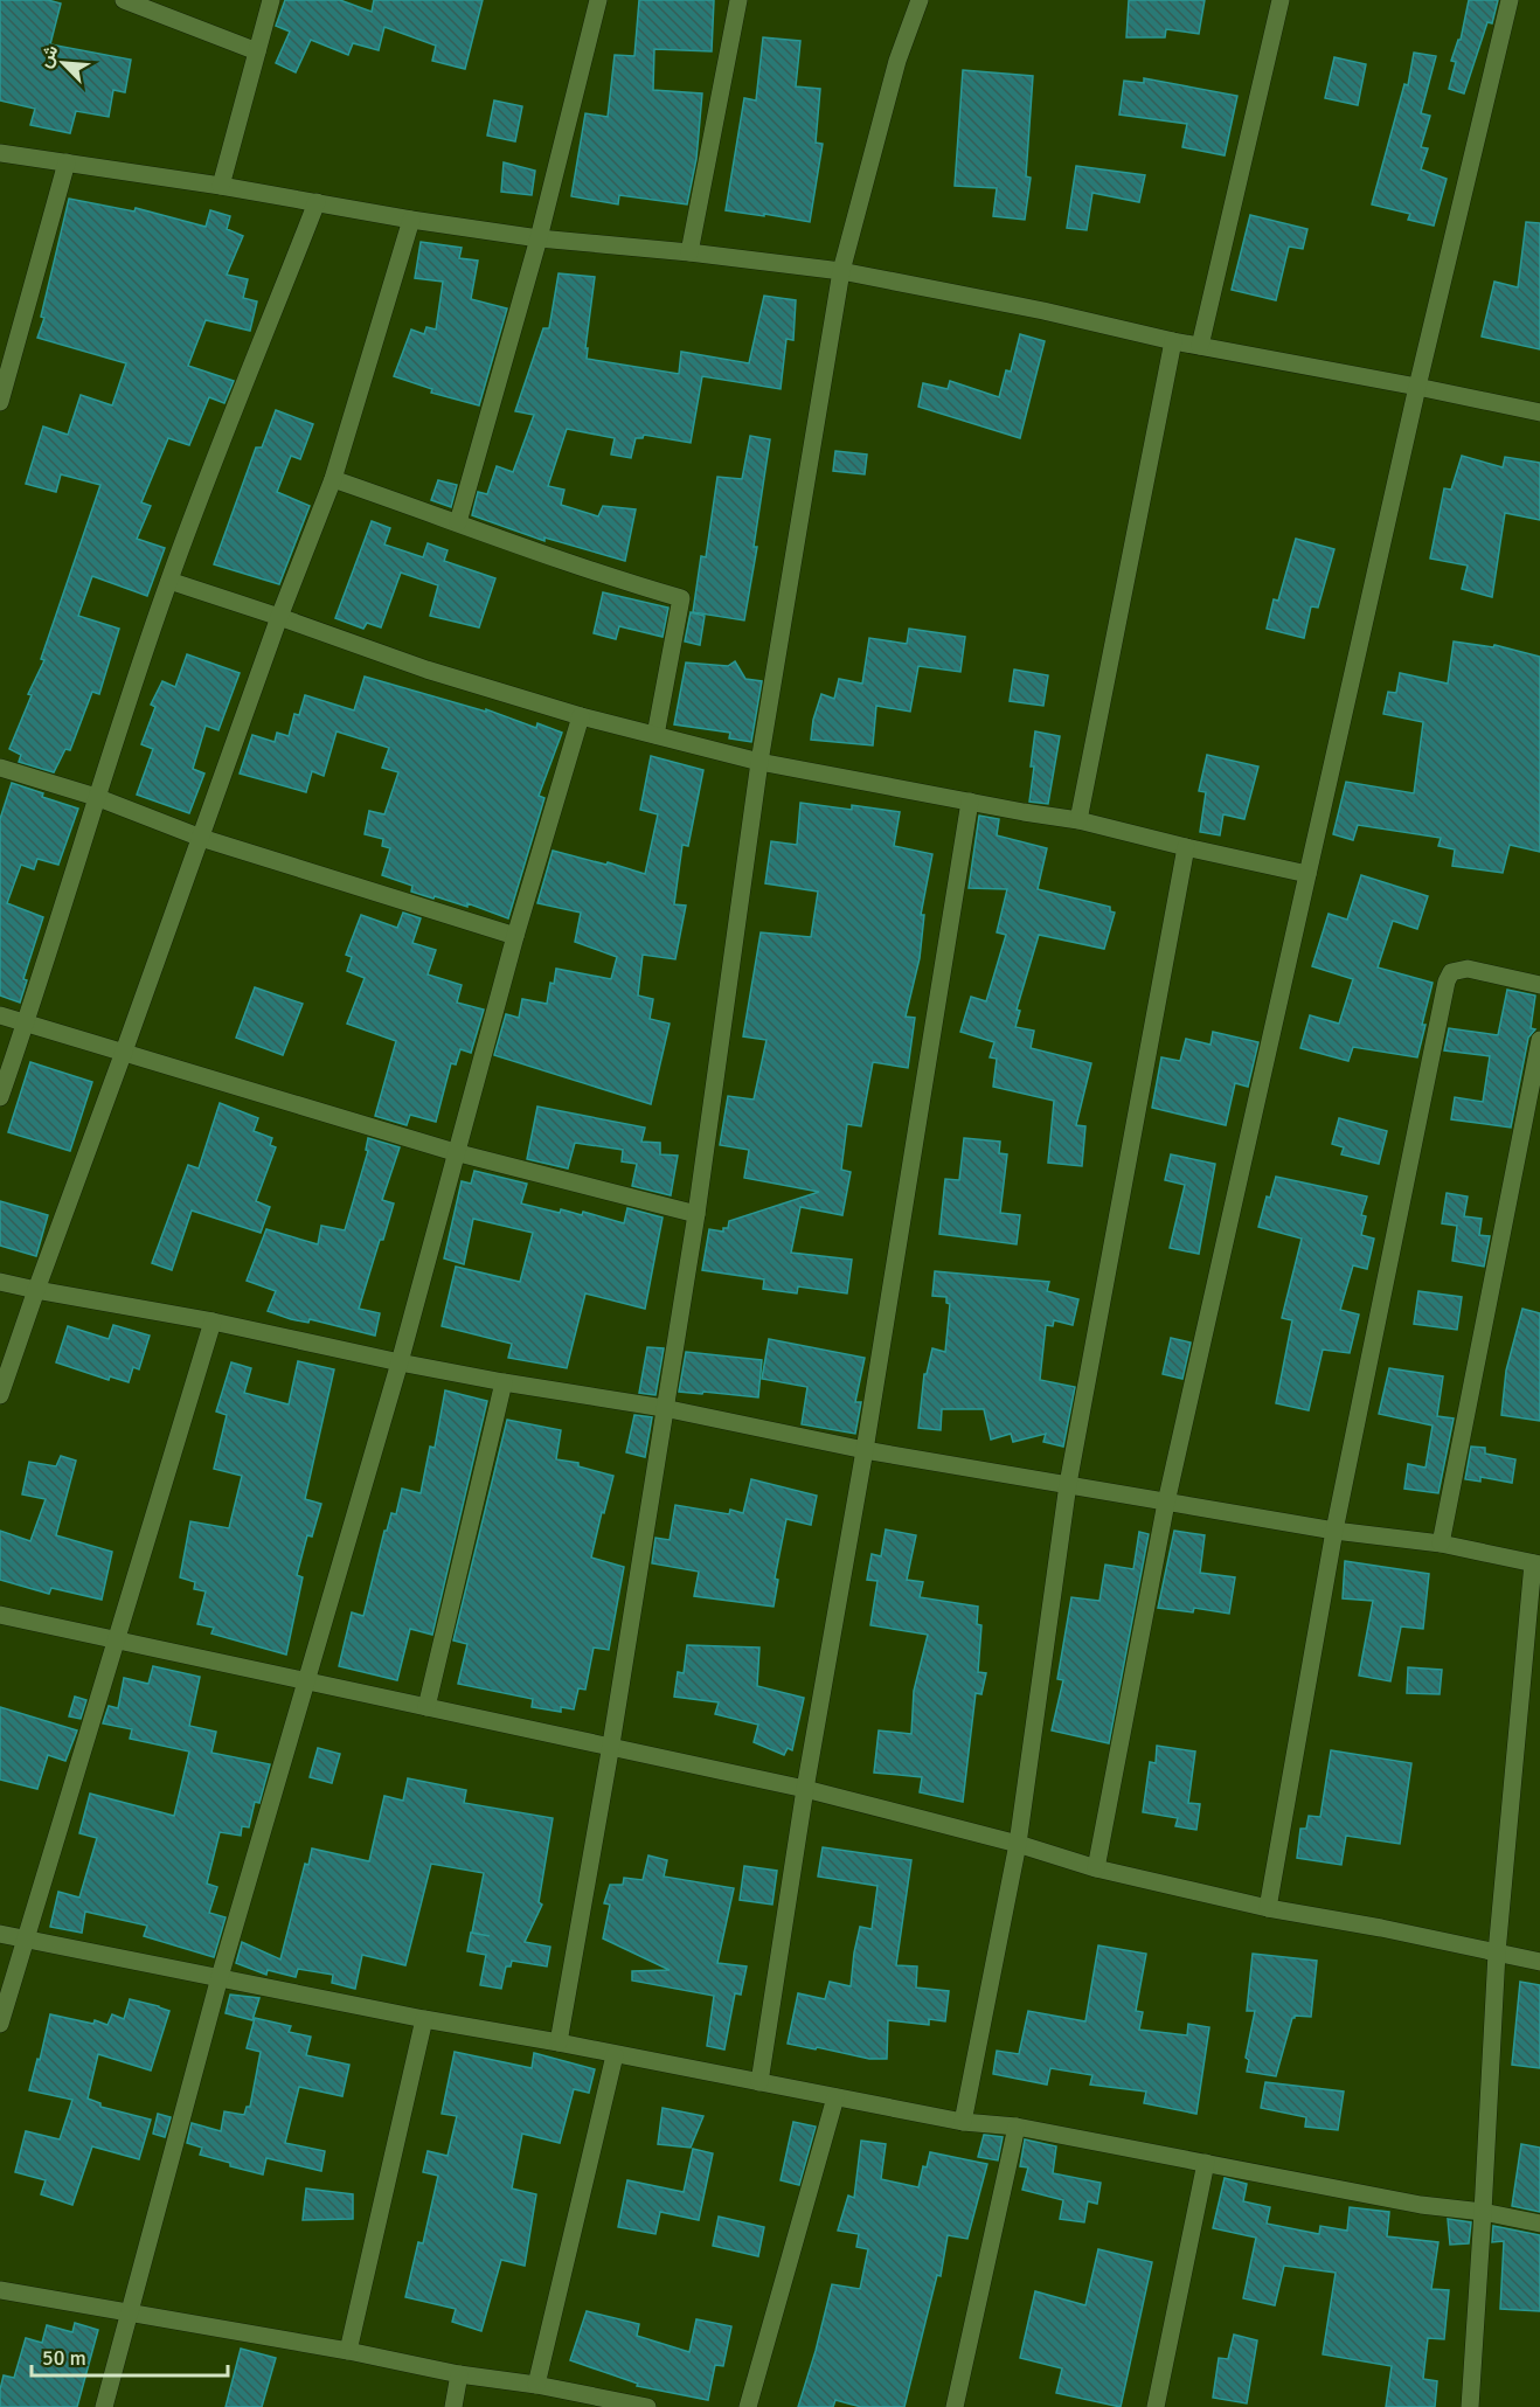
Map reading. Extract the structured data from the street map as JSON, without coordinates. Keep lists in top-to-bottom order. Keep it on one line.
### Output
{"scale_bar":"50 m","north":"top left"}
